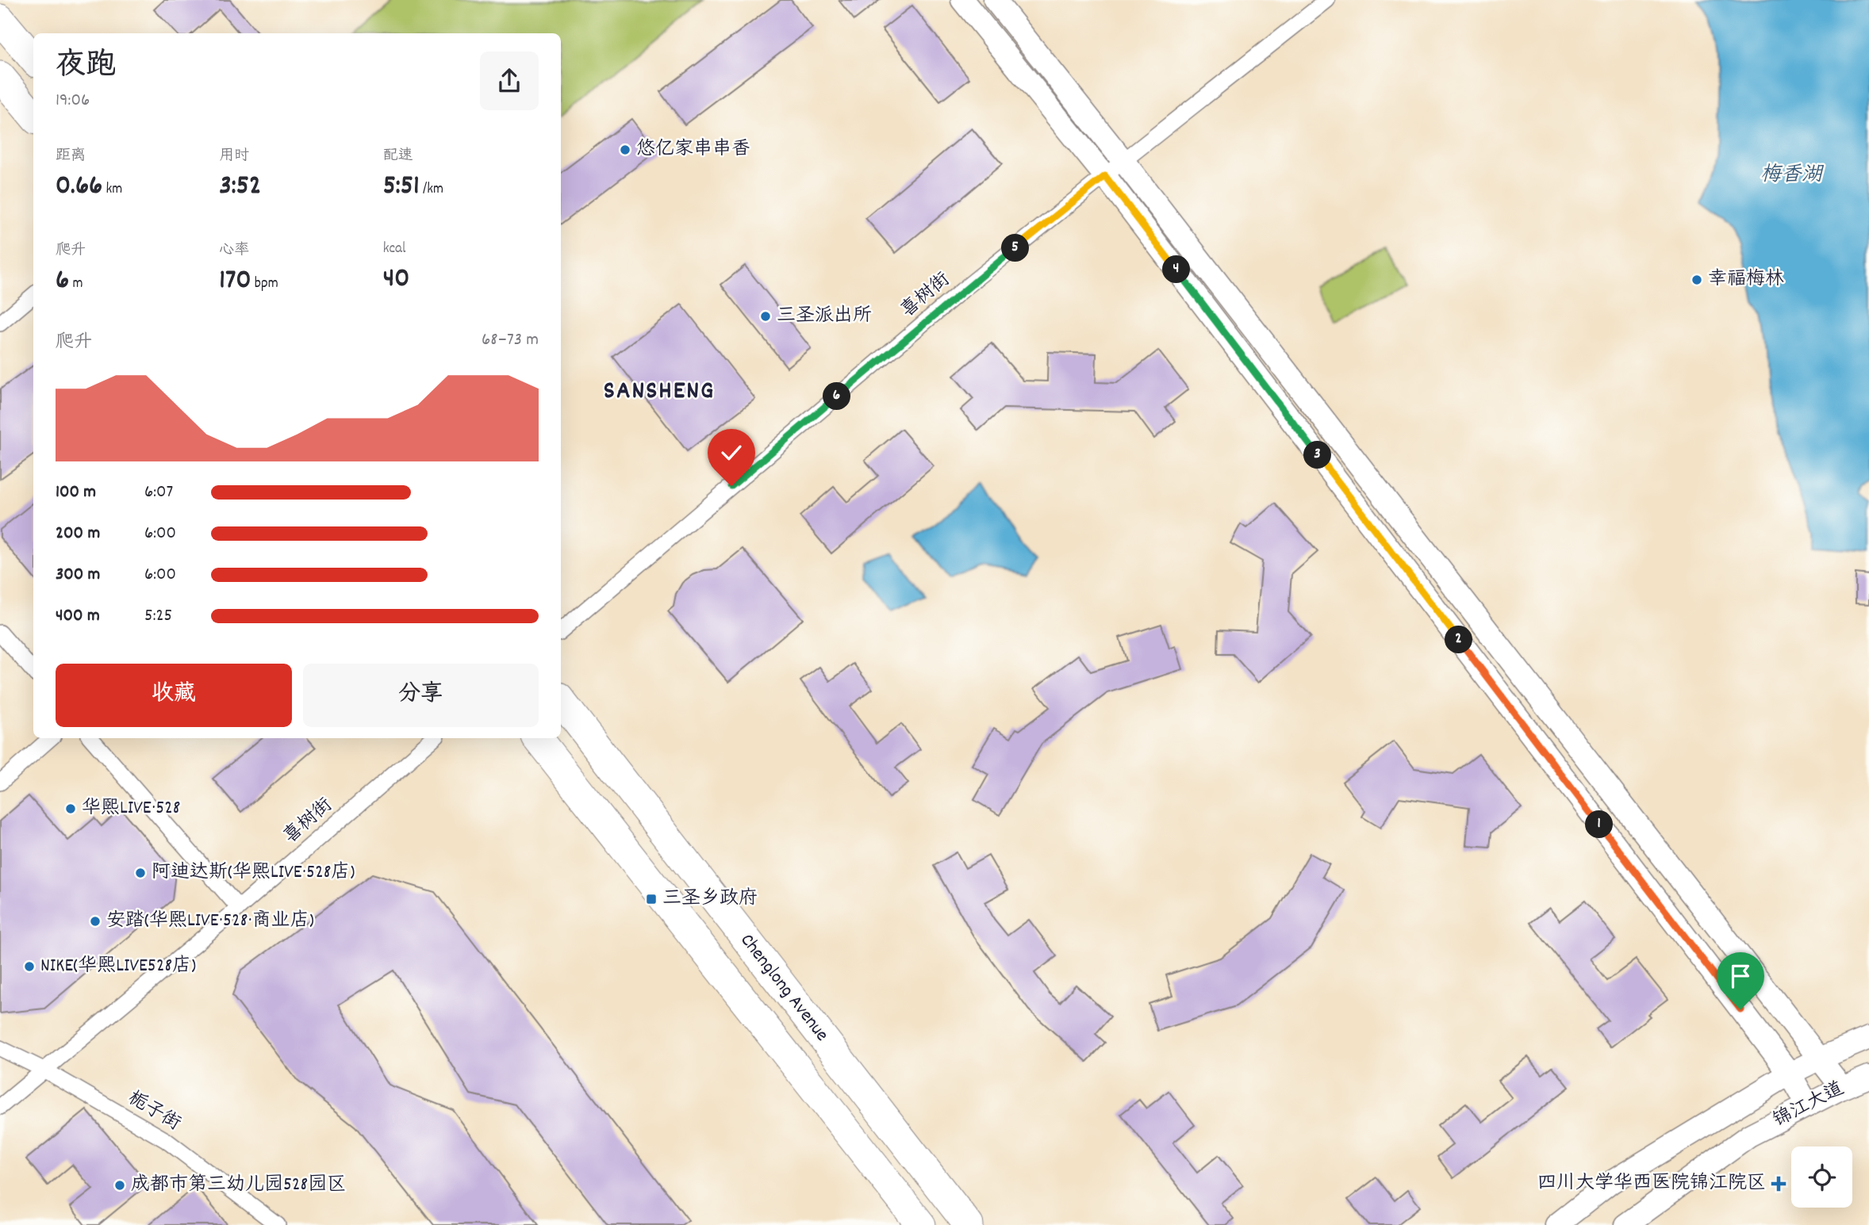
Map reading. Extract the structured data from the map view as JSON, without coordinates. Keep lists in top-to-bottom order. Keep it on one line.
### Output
{"streets":{"highway":["Chenglong Avenue"],"street":["喜树街","锦江大道","栀子街"]},"crossings":[["喜树街","栀子街"]],"districts":["SANSHENG"],"water":["梅香湖"],"places":{"other":["悠亿家串串香","幸福梅林","三圣派出所","华熙LIVE·528","阿迪达斯(华熙LIVE·528店)","安踏(华熙LIVE·528·商业店)","NIKE(华熙LIVE528店)","成都市第三幼儿园528园区"],"transit":["三圣乡政府"],"health":["四川大学华西医院锦江院区"]},"page":{"heading":["夜跑","19:06"],"stats":[["距离","0.66 km"],["用时","3:52"],["配速","5:51 /km"],["爬升","6 m"],["心率","170 bpm"],["kcal","40"]],"pins":["5","4","6","3","2","1"],"chart":["爬升","68–73 m"],"list":[{"name":"100 m","note":"6:07"},{"name":"200 m","note":"6:00"},{"name":"300 m","note":"6:00"},{"name":"400 m","note":"5:25"}],"buttons":["收藏","分享"]}}
